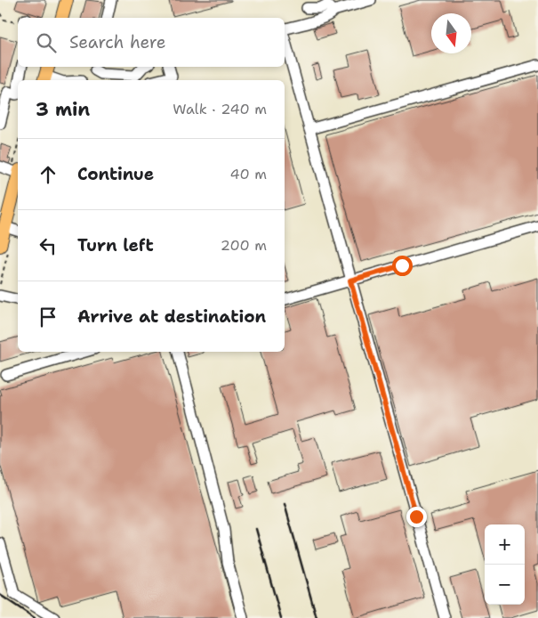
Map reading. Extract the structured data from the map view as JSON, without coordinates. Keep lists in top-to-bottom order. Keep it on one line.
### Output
{"north":"bottom","page":{"search":"Search here","heading":["3 min","Walk · 240 m"],"list":[["Continue","40 m"],["Turn left","200 m"],"Arrive at destination"],"map_buttons":["+","−"]}}
